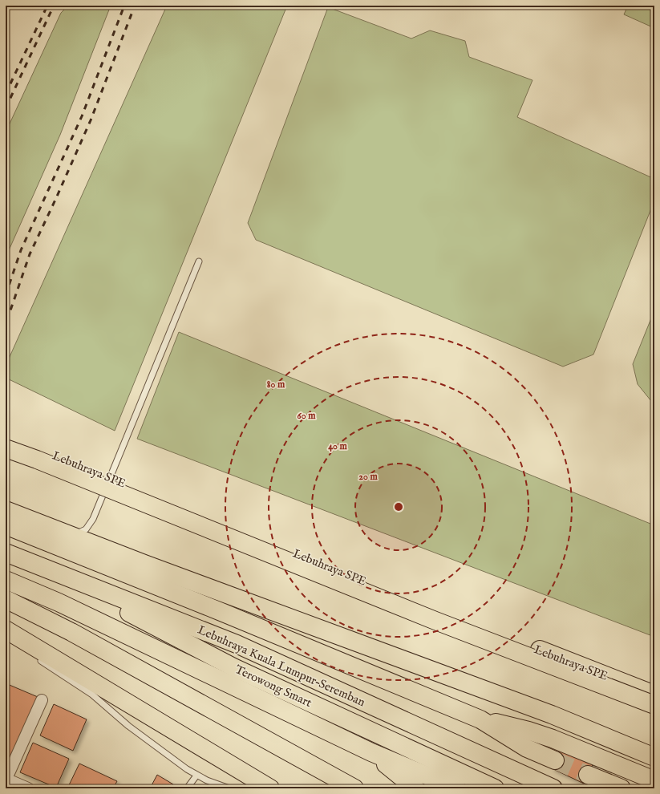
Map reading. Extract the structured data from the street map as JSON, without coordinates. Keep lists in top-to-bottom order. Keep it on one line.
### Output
{"streets":{"highway":["Lebuhraya SPE","Lebuhraya Kuala Lumpur–Seremban","Terowong Smart"]},"crossings":[["Lebuhraya Kuala Lumpur–Seremban","Terowong Smart"]],"rings":["80 m","60 m","40 m","20 m"]}
